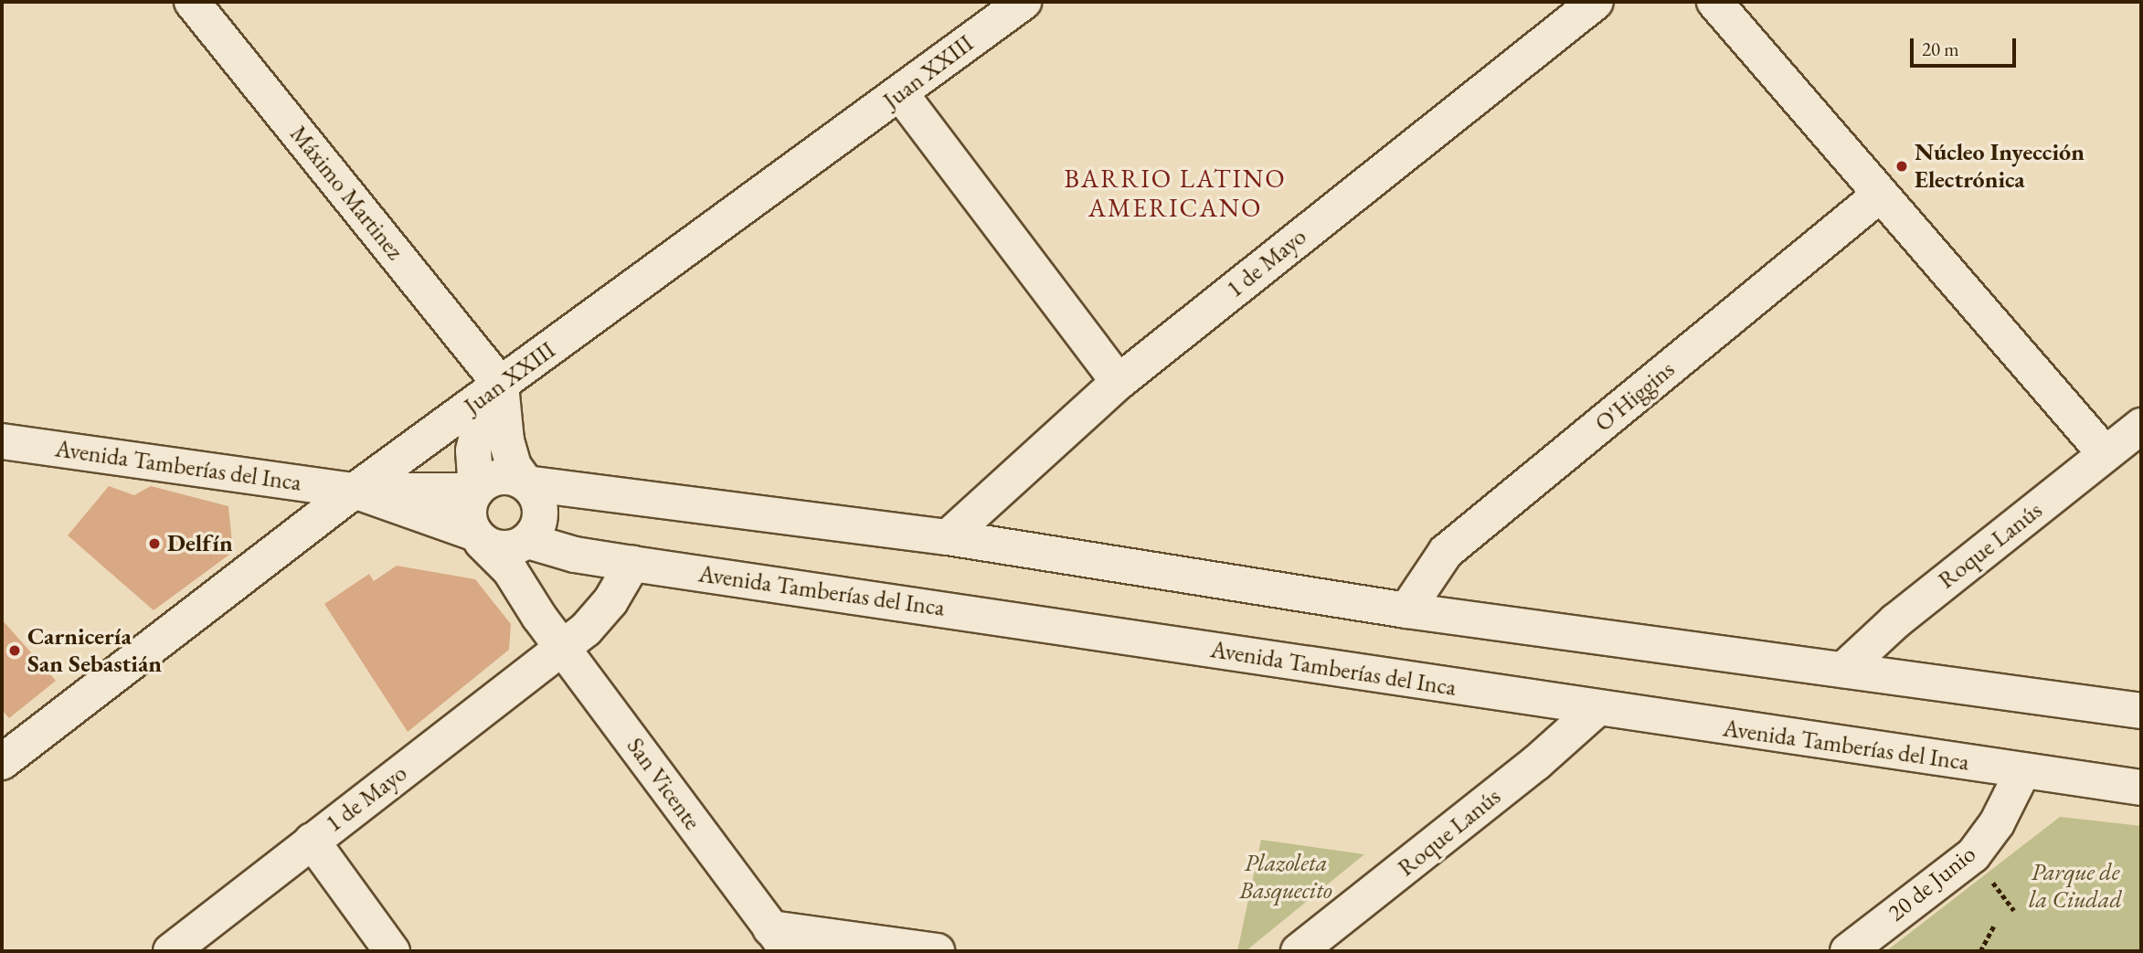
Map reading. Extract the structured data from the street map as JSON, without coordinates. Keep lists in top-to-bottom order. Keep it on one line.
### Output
{"streets":{"street":["Juan XXIII","Máximo Martinez","1 de Mayo","O'Higgins","Avenida Tamberías del Inca","Roque Lanús","San Vicente","20 de Junio"]},"crossings":[["Juan XXIII","Máximo Martinez"],["Juan XXIII","Avenida Tamberías del Inca"],["1 de Mayo","Avenida Tamberías del Inca"],["1 de Mayo","San Vicente"],["Avenida Tamberías del Inca","Roque Lanús"],["Avenida Tamberías del Inca","San Vicente"],["Avenida Tamberías del Inca","20 de Junio"]],"districts":["BARRIO LATINO AMERICANO"],"parks":["Plazoleta Basquecito","Parque de la Ciudad"],"places":["Núcleo Inyección Electrónica","Delfín","Carnicería San Sebastián"],"scale_bar":"20 m"}
